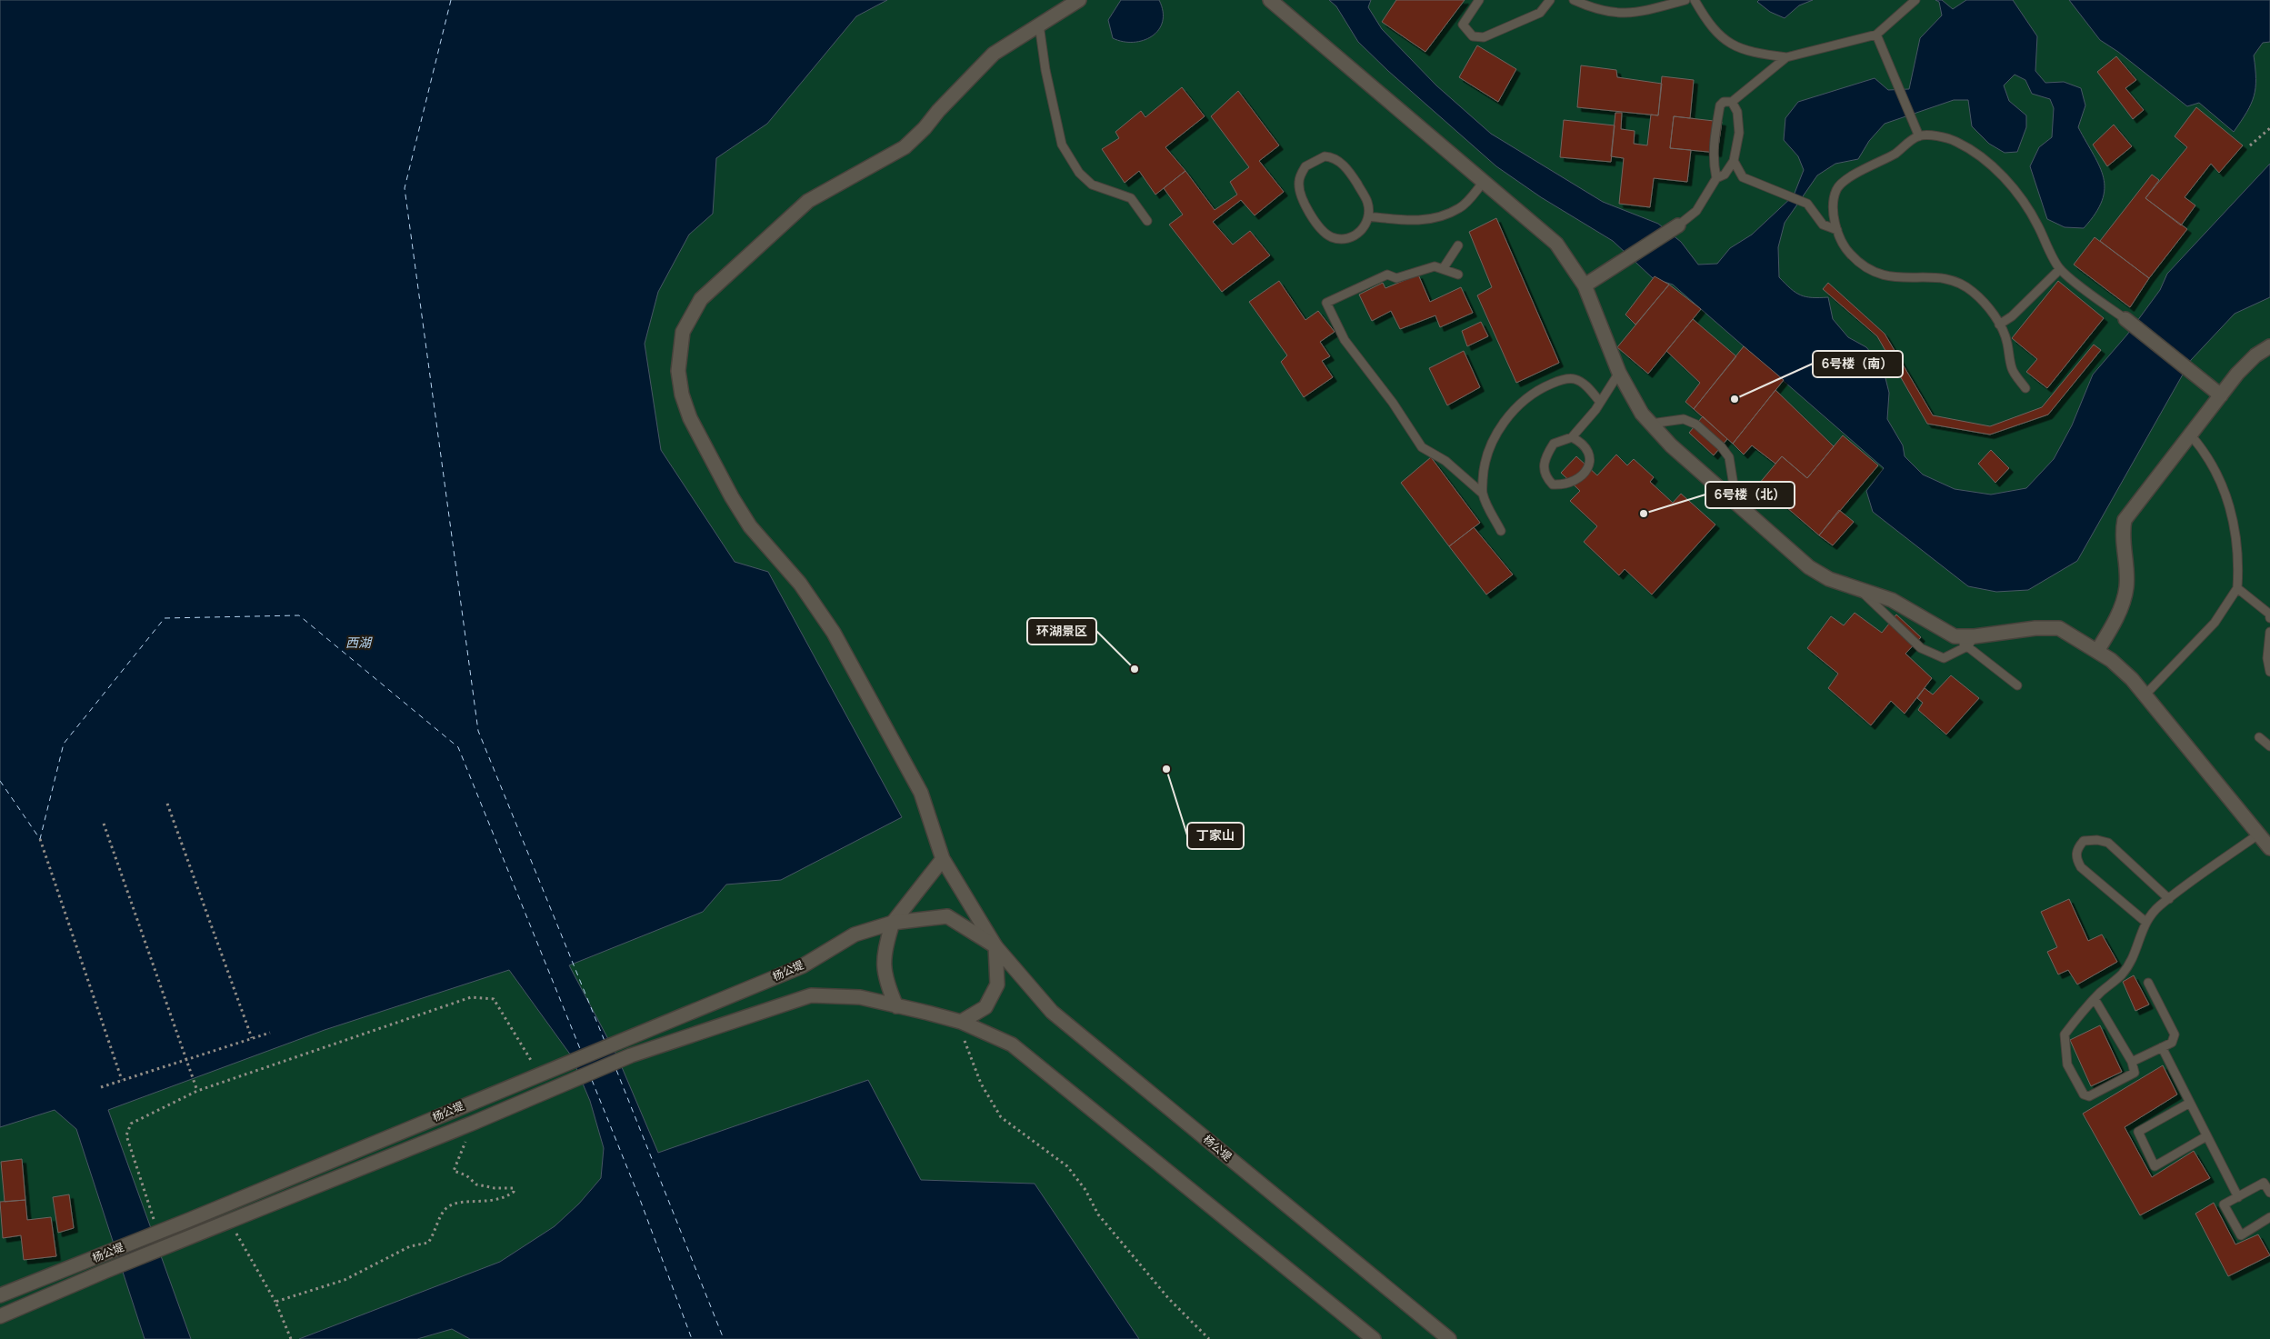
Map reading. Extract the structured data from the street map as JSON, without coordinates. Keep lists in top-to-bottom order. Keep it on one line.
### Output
{"streets":{"main road":["杨公堤"]},"water":["西湖"],"places":["6号楼（南）","6号楼（北）","环湖景区","丁家山"]}
